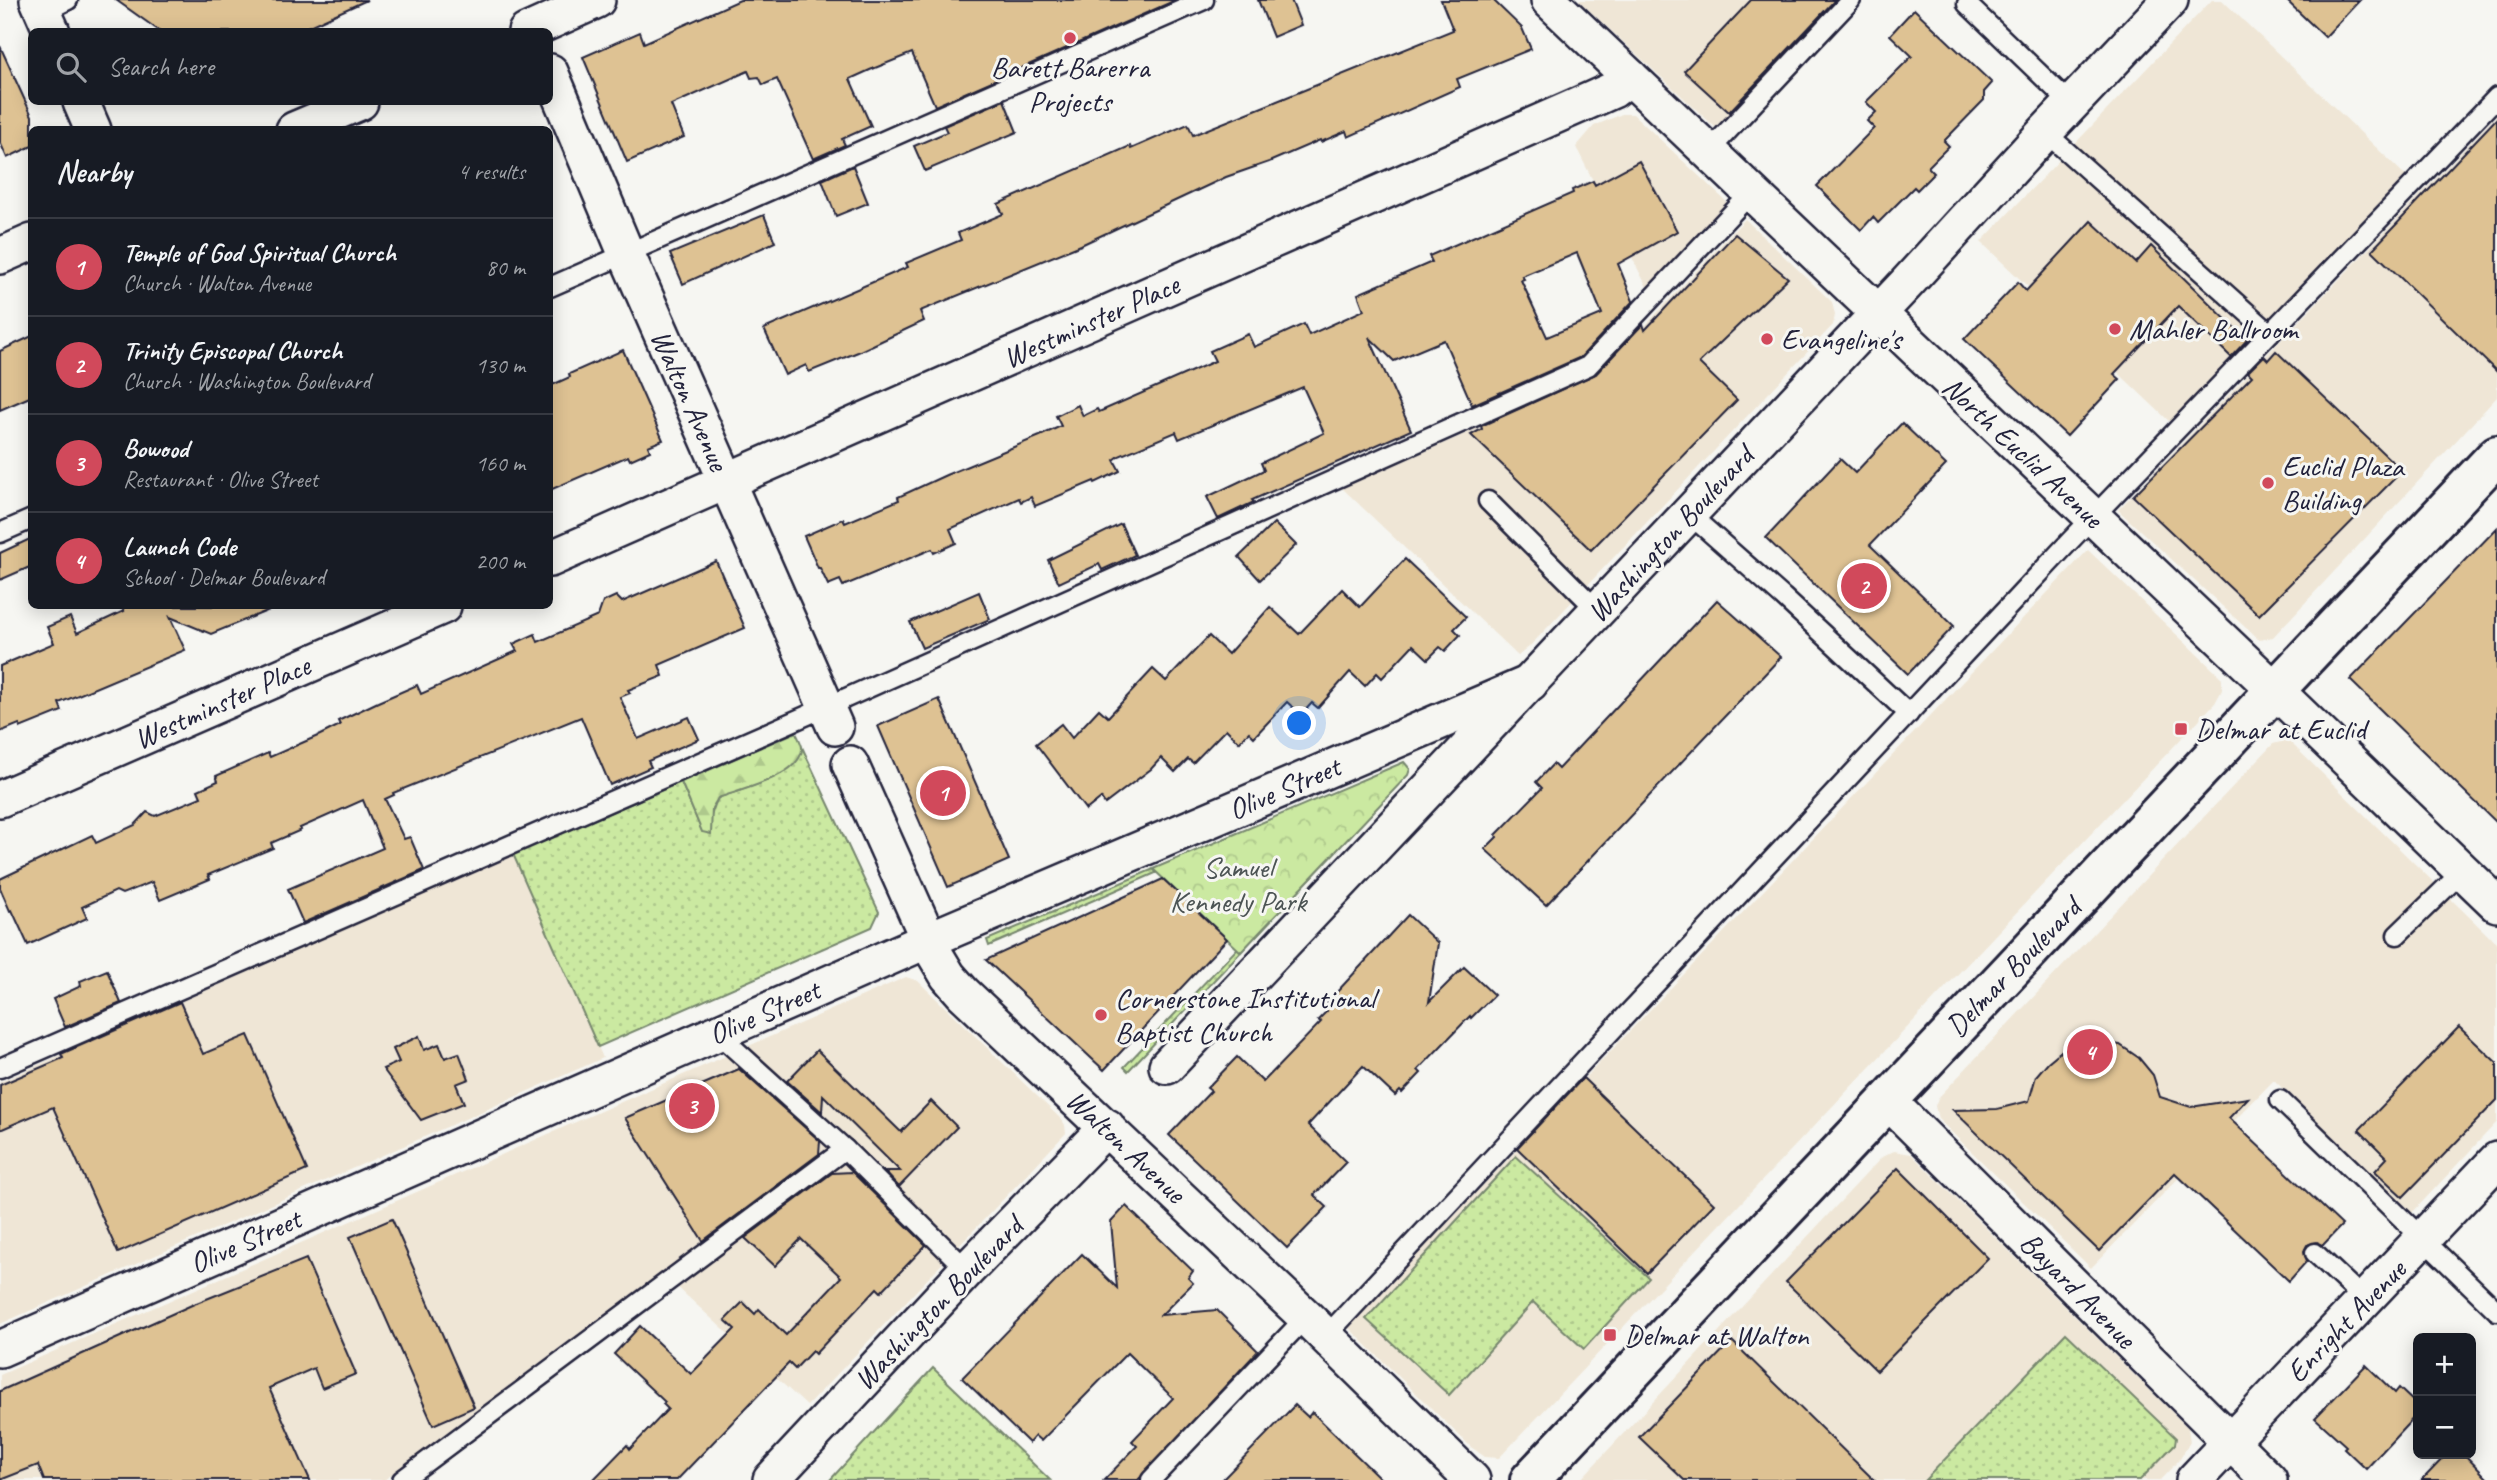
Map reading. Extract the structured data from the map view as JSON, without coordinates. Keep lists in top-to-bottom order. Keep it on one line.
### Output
{"streets":{"main road":["Delmar Boulevard"],"street":["Westminster Place","Walton Avenue","North Euclid Avenue","Washington Boulevard","Olive Street","Bayard Avenue","Enright Avenue"]},"crossings":[["Westminster Place","Walton Avenue"],["Westminster Place","North Euclid Avenue"],["Walton Avenue","Washington Boulevard"],["Walton Avenue","Olive Street"],["North Euclid Avenue","Washington Boulevard"],["North Euclid Avenue","Delmar Boulevard"],["Washington Boulevard","Olive Street"],["Delmar Boulevard","Bayard Avenue"],["Bayard Avenue","Enright Avenue"]],"parks":["Samuel Kennedy Park"],"places":{"other":["Barett Barerra Projects","Mahler Ballroom","Evangeline's","Euclid Plaza Building","Cornerstone Institutional Baptist Church"],"transit":["Delmar at Euclid","Delmar at Walton"]},"page":{"search":"Search here","heading":["Nearby","4 results"],"list":[{"mark":"1","name":"Temple of God Spiritual Church","note":"Church · Walton Avenue","value":"80 m"},{"mark":"2","name":"Trinity Episcopal Church","note":"Church · Washington Boulevard","value":"130 m"},{"mark":"3","name":"Bowood","note":"Restaurant · Olive Street","value":"160 m"},{"mark":"4","name":"Launch Code","note":"School · Delmar Boulevard","value":"200 m"}],"pins":["2","1","4","3"],"map_buttons":["+","−"]}}
